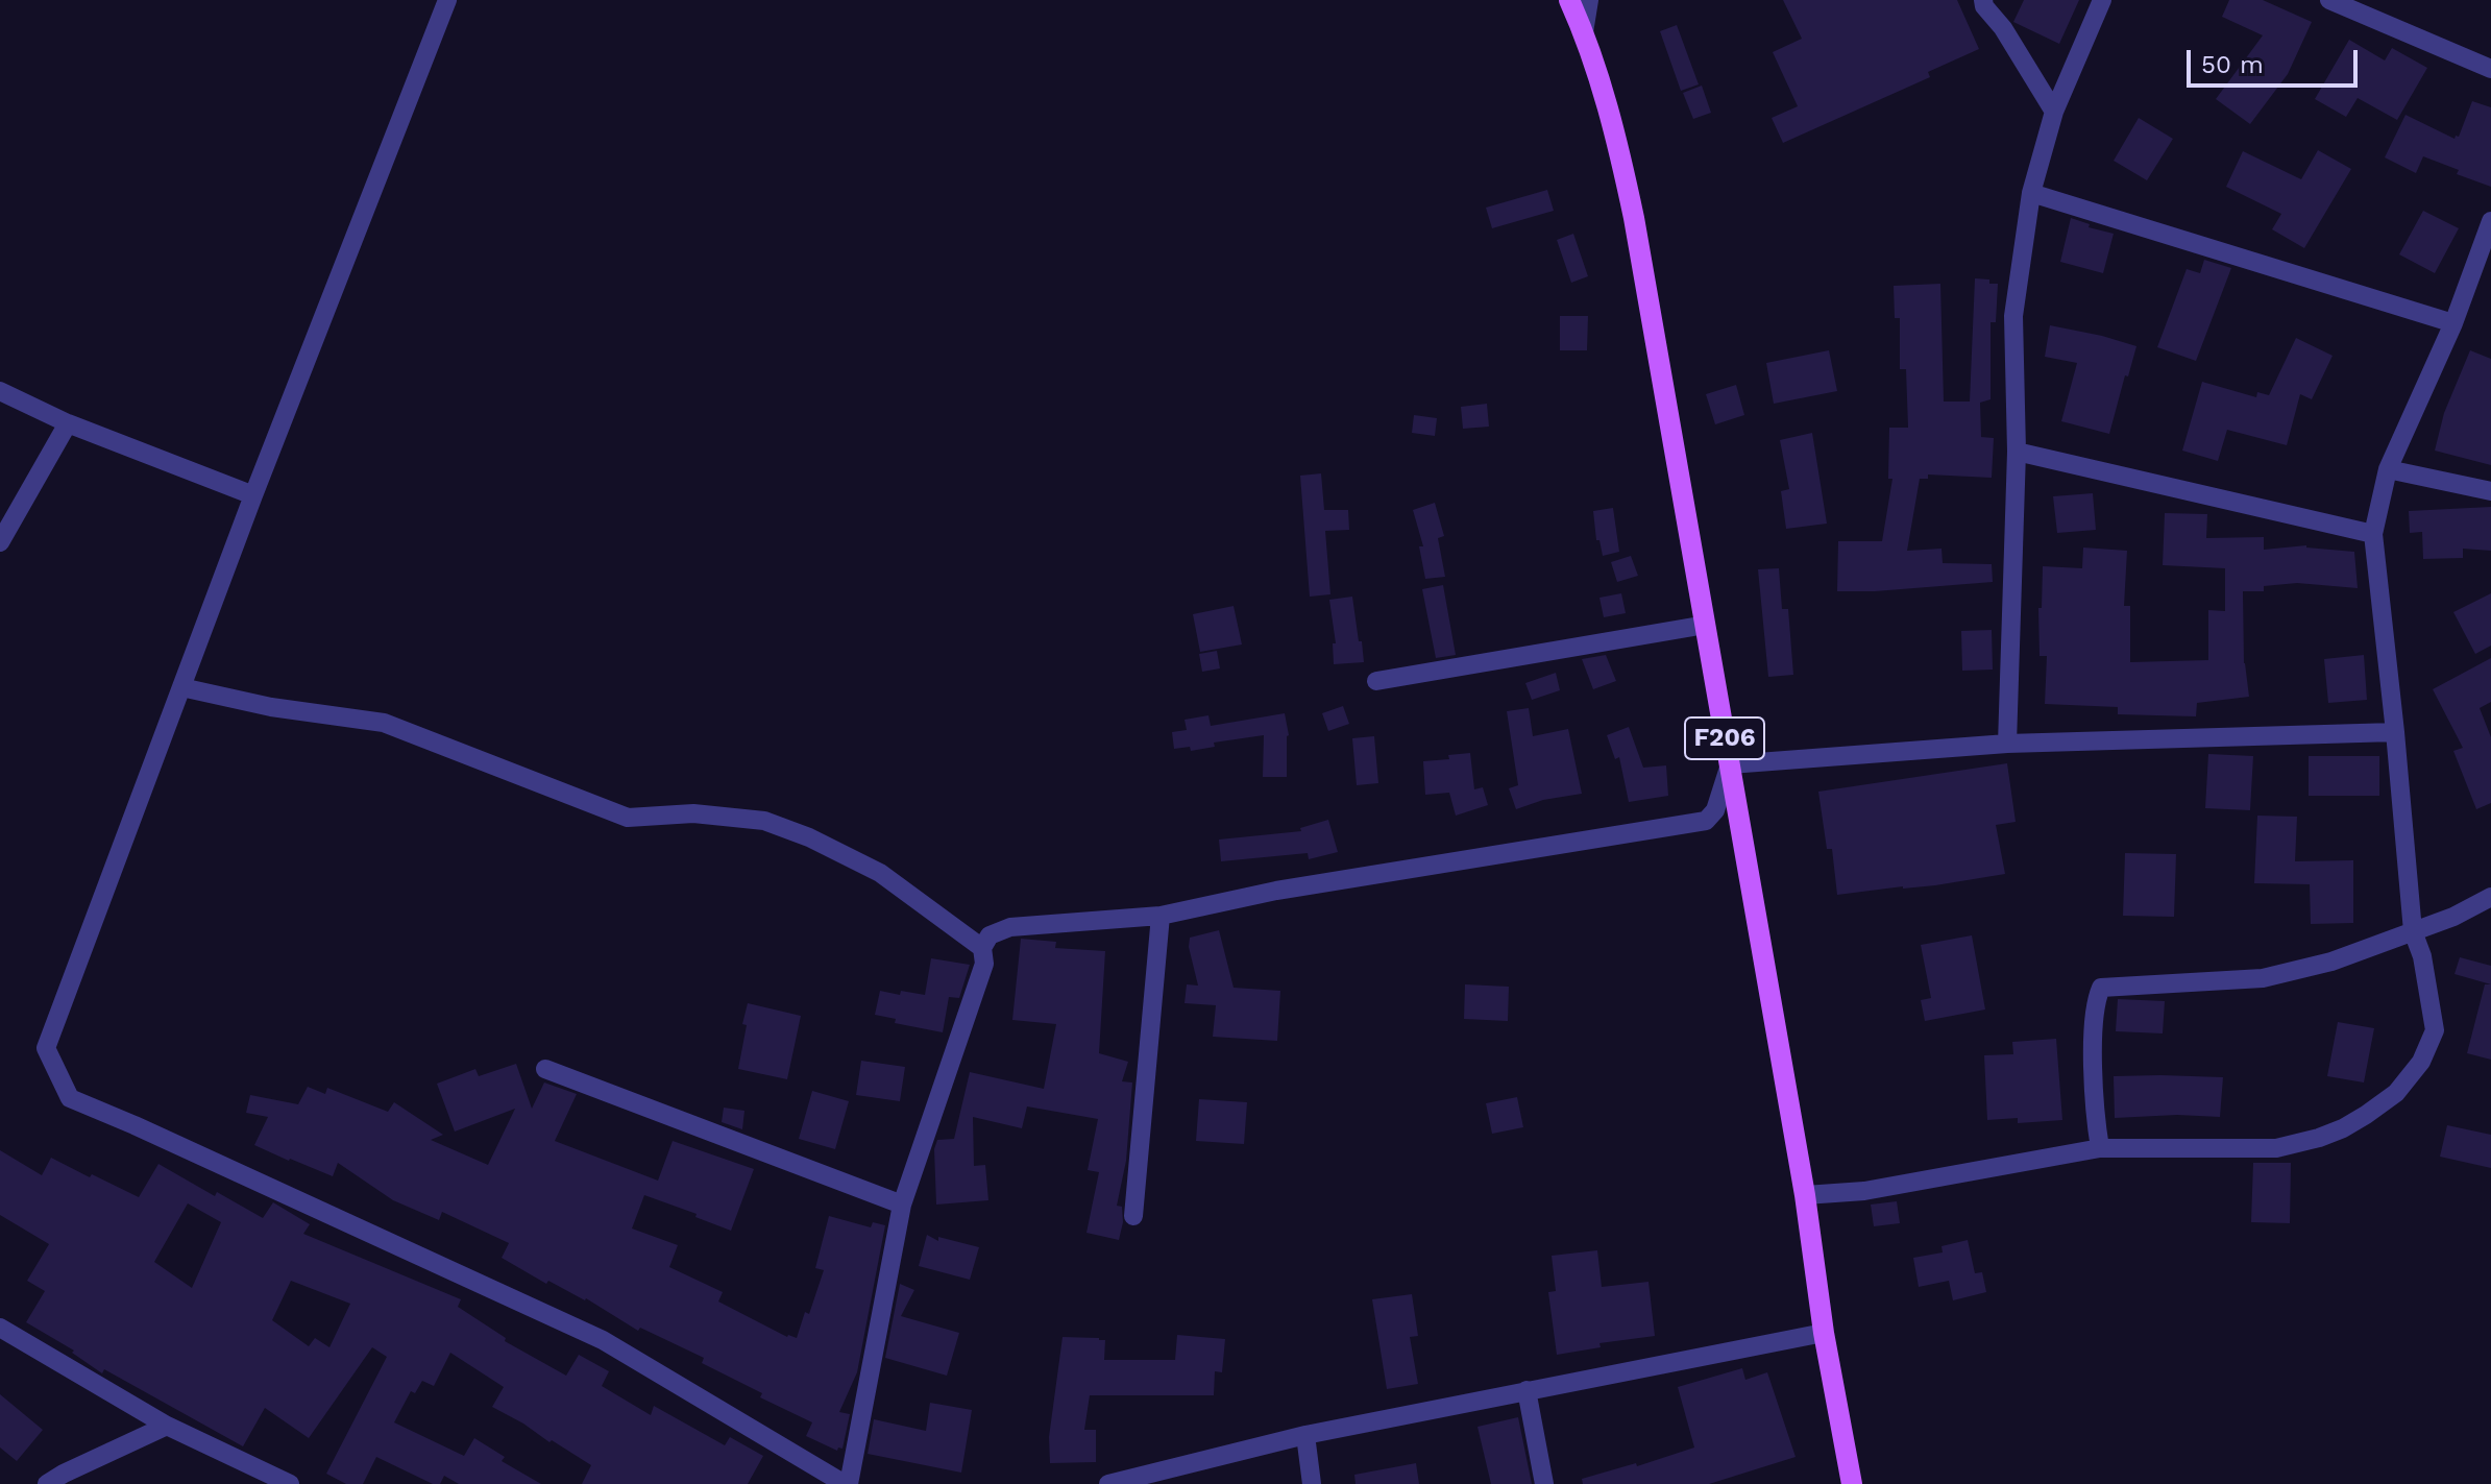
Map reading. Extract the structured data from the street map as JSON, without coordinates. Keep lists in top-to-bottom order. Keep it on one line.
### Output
{"streets":{"main road":["F206"]},"scale_bar":"50 m"}
